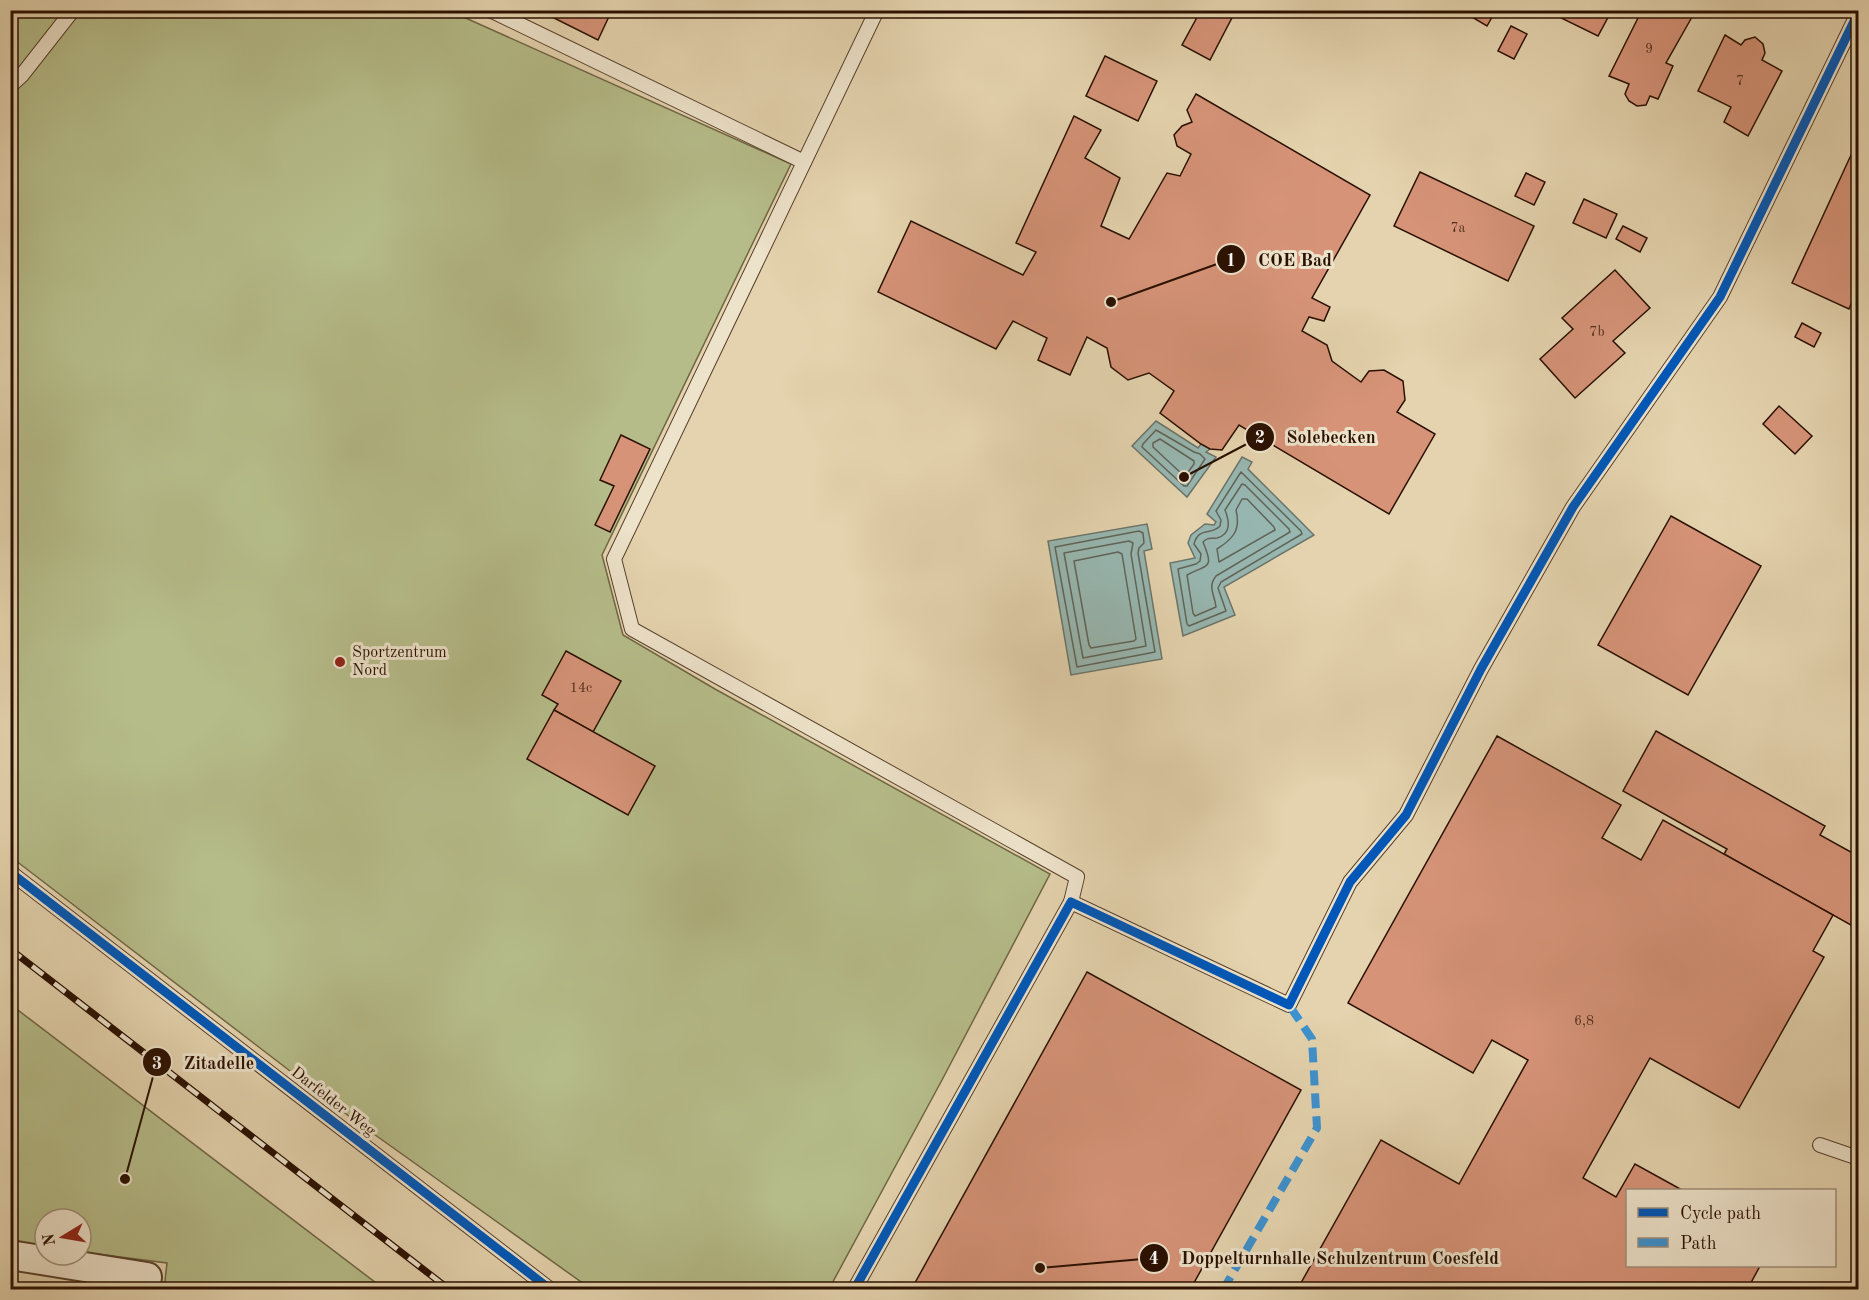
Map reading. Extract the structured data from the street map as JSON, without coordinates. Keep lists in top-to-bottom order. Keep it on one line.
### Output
{"streets":{"lane":["Darfelder Weg"]},"places":["COE Bad","Solebecken","Sportzentrum Nord","Zitadelle","Doppelturnhalle Schulzentrum Coesfeld"],"house_numbers":["9","7","7a","7b","14c","6,8"],"legend":["Cycle path","Path"],"north":"left"}
